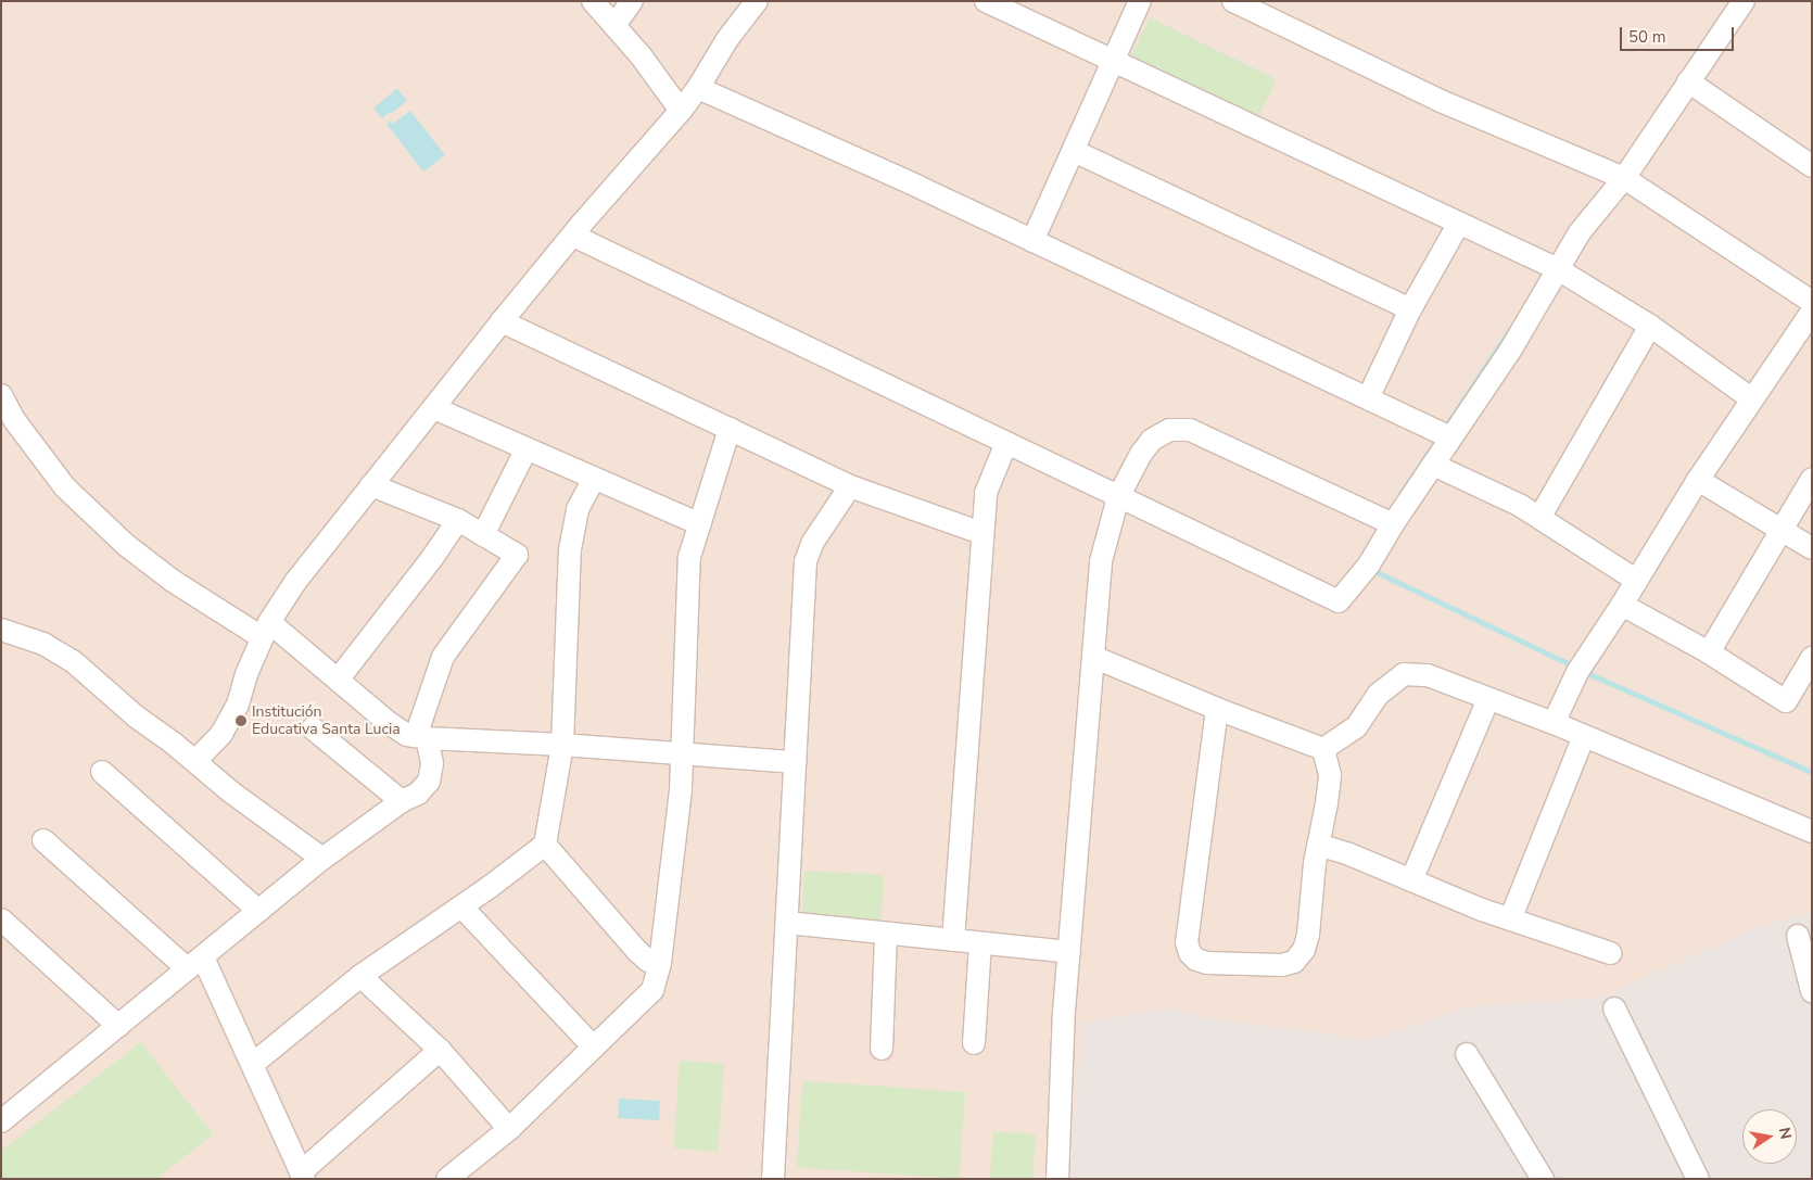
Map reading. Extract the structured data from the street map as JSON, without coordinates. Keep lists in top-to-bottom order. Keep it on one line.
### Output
{"places":["Institución Educativa Santa Lucia"],"scale_bar":"50 m","north":"right"}
